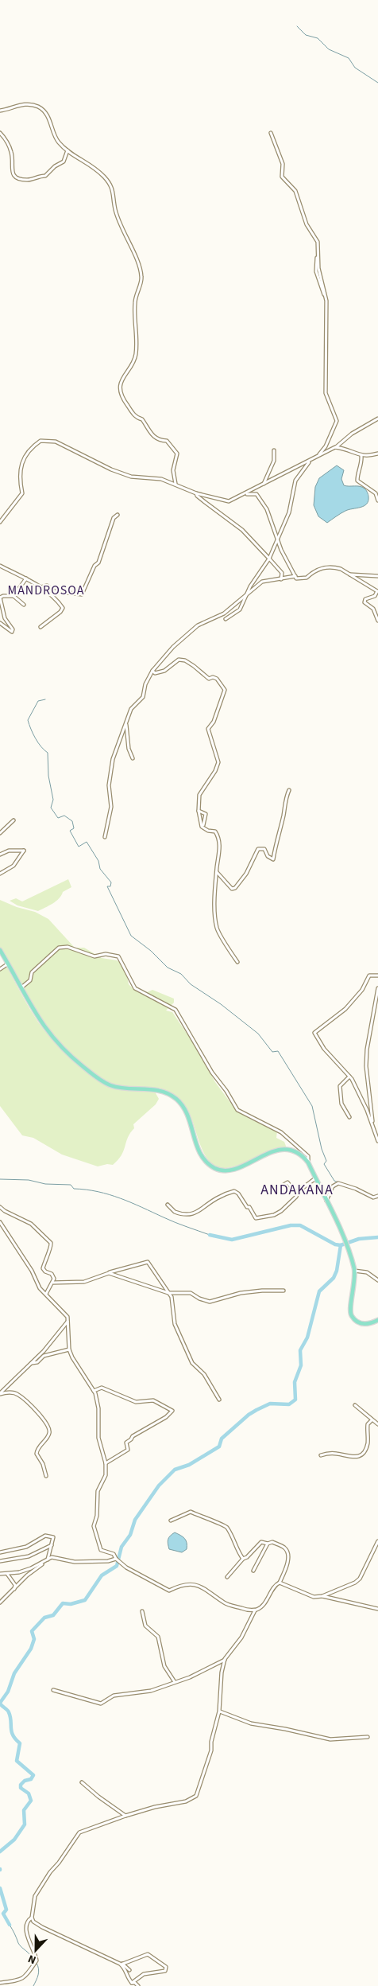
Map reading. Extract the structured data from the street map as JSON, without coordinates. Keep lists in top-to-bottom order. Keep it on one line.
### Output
{"districts":["MANDROSOA","ANDAKANA"],"north":"bottom"}
